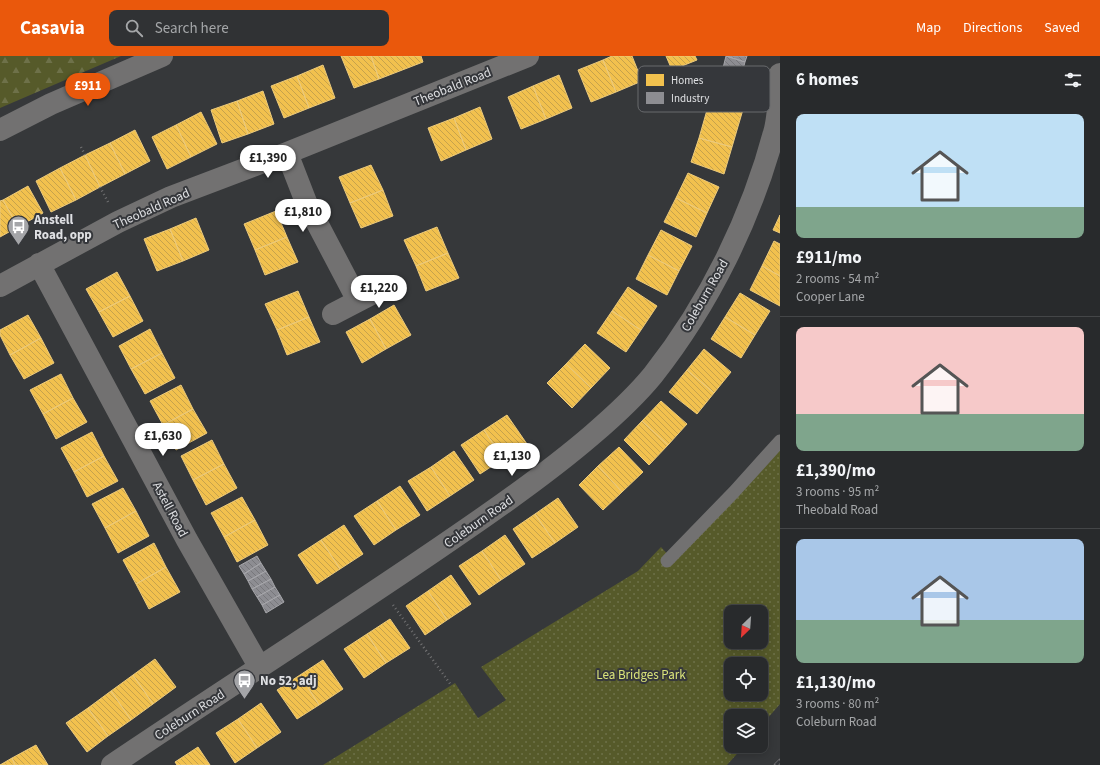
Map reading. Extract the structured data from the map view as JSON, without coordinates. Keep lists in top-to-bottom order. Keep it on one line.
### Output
{"streets":{"street":["Theobald Road","Coleburn Road","Astell Road"]},"crossings":[["Theobald Road","Astell Road"],["Coleburn Road","Astell Road"]],"parks":["Lea Bridges Park"],"places":{"bus stop":["Anstell Road, opp","No 52, adj"]},"legend":["Homes","Industry"],"north":"bottom left","page":{"header":"Casavia","search":"Search here","nav":["Map","Directions","Saved"],"heading":"6 homes","price":["£911","£1,390","£1,810","£1,220","£1,630","£1,130"],"list":[{"name":"£911/mo","note":"2 rooms · 54 m² · Cooper Lane"},{"name":"£1,390/mo","note":"3 rooms · 95 m² · Theobald Road"},{"name":"£1,130/mo","note":"3 rooms · 80 m² · Coleburn Road"}]}}
